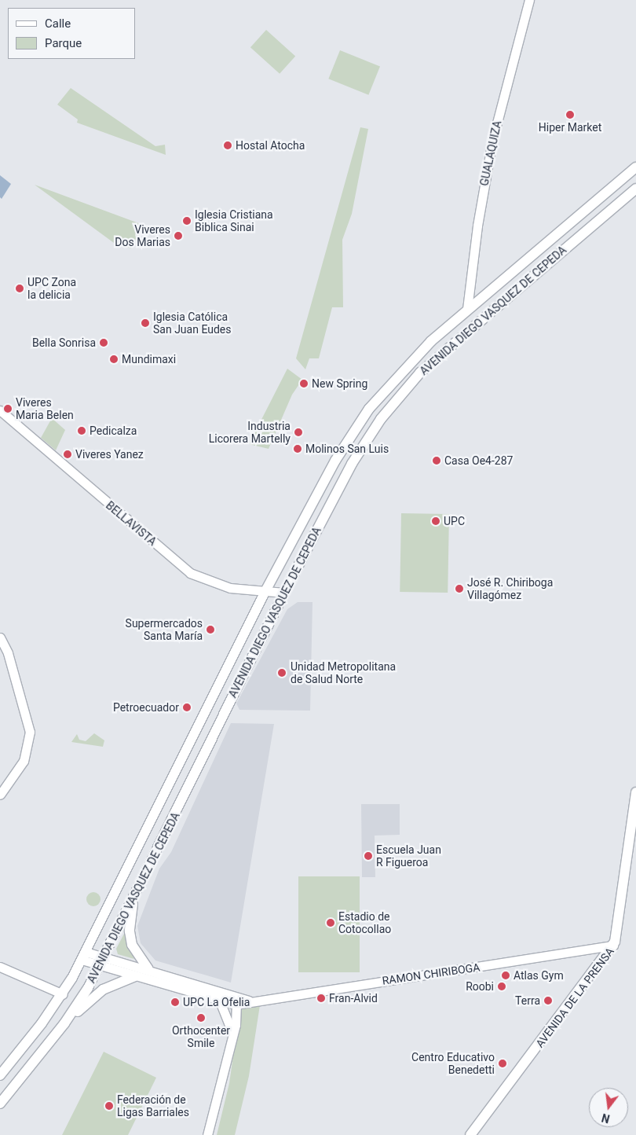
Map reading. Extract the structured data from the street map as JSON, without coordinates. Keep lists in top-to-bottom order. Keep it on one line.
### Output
{"streets":{"main road":["AVENIDA DIEGO VASQUEZ DE CEPEDA","AVENIDA DE LA PRENSA"],"street":["GUALAQUIZA","BELLAVISTA","RAMON CHIRIBOGA"]},"crossings":[["GUALAQUIZA","AVENIDA DIEGO VASQUEZ DE CEPEDA"],["AVENIDA DIEGO VASQUEZ DE CEPEDA","BELLAVISTA"],["AVENIDA DIEGO VASQUEZ DE CEPEDA","RAMON CHIRIBOGA"],["RAMON CHIRIBOGA","AVENIDA DE LA PRENSA"]],"places":["Hiper Market","Hostal Atocha","Iglesia Cristiana Biblica Sinai","Viveres Dos Marias","UPC Zona la delicia","Iglesia Católica San Juan Eudes","Bella Sonrisa","Mundimaxi","New Spring","Viveres Maria Belen","Pedicalza","Industria Licorera Martelly","Molinos San Luis","Viveres Yanez","Casa Oe4-287","UPC","José R. Chiriboga Villagómez","Supermercados Santa María","Unidad Metropolitana de Salud Norte","Petroecuador","Escuela Juan R Figueroa","Estadio de Cotocollao","Atlas Gym","Roobi","Fran-Alvid","Terra","UPC La Ofelia","Orthocenter Smile","Centro Educativo Benedetti","Federación de Ligas Barriales"],"legend":["Calle","Parque"],"north":"bottom"}
